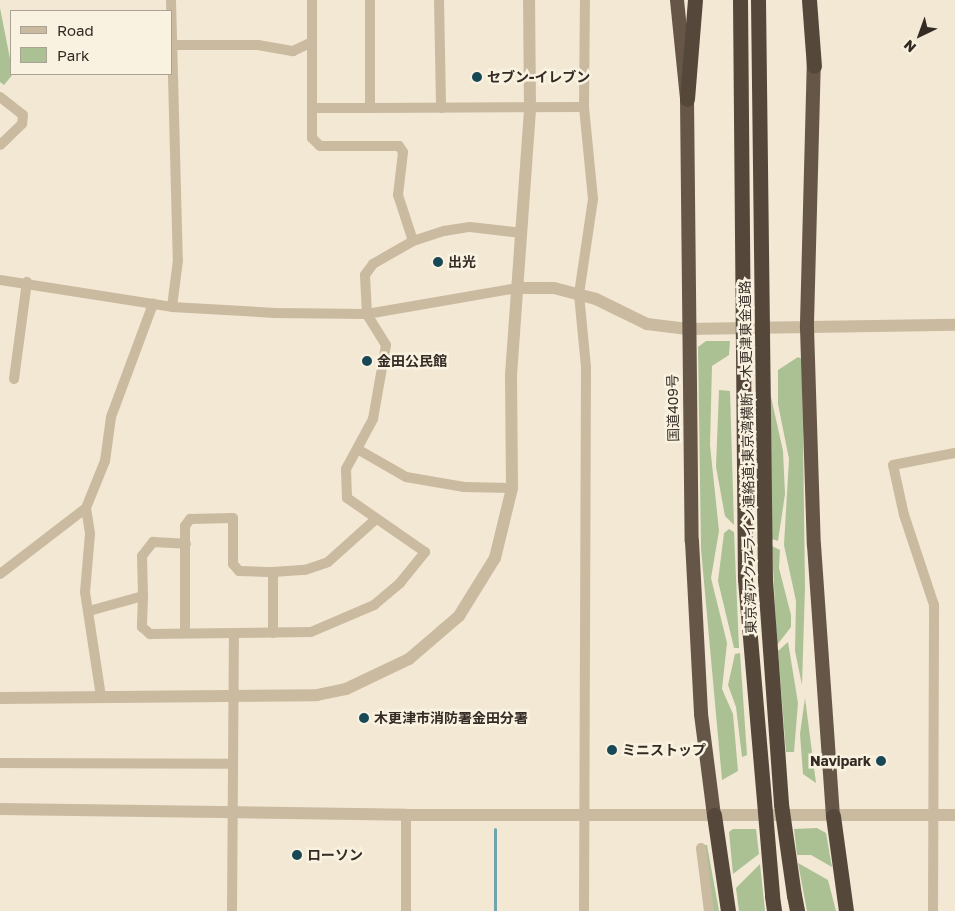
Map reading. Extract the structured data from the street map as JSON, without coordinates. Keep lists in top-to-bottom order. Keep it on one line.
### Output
{"streets":{"highway":["国道409号","東京湾アクアライン連絡道;東京湾横断・木更津東金道路"]},"places":["セブン-イレブン","出光","金田公民館","木更津市消防署金田分署","ミニストップ","Navipark","ローソン"],"legend":["Road","Park"],"north":"bottom left"}
